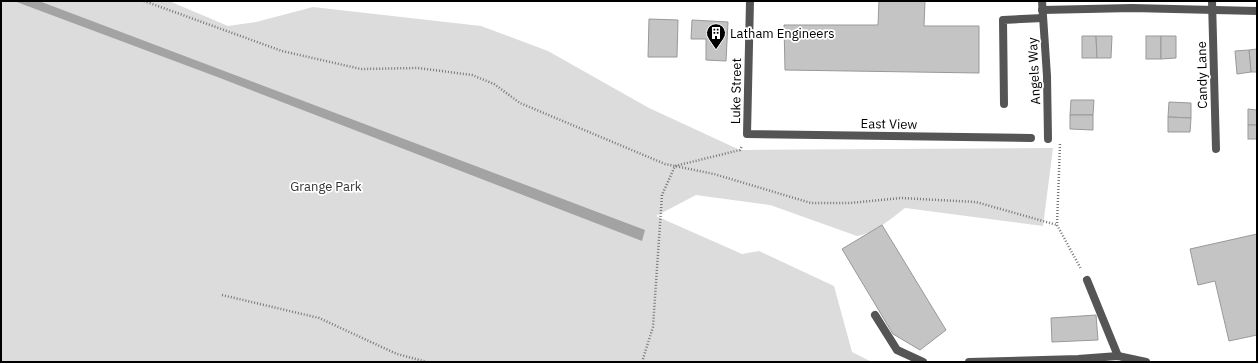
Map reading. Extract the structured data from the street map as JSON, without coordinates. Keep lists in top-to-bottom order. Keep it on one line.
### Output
{"streets":{"street":["Angels Way","Candy Lane","Luke Street","East View"]},"crossings":[["Luke Street","East View"]],"parks":["Grange Park"],"places":{"building":["Latham Engineers"]}}
